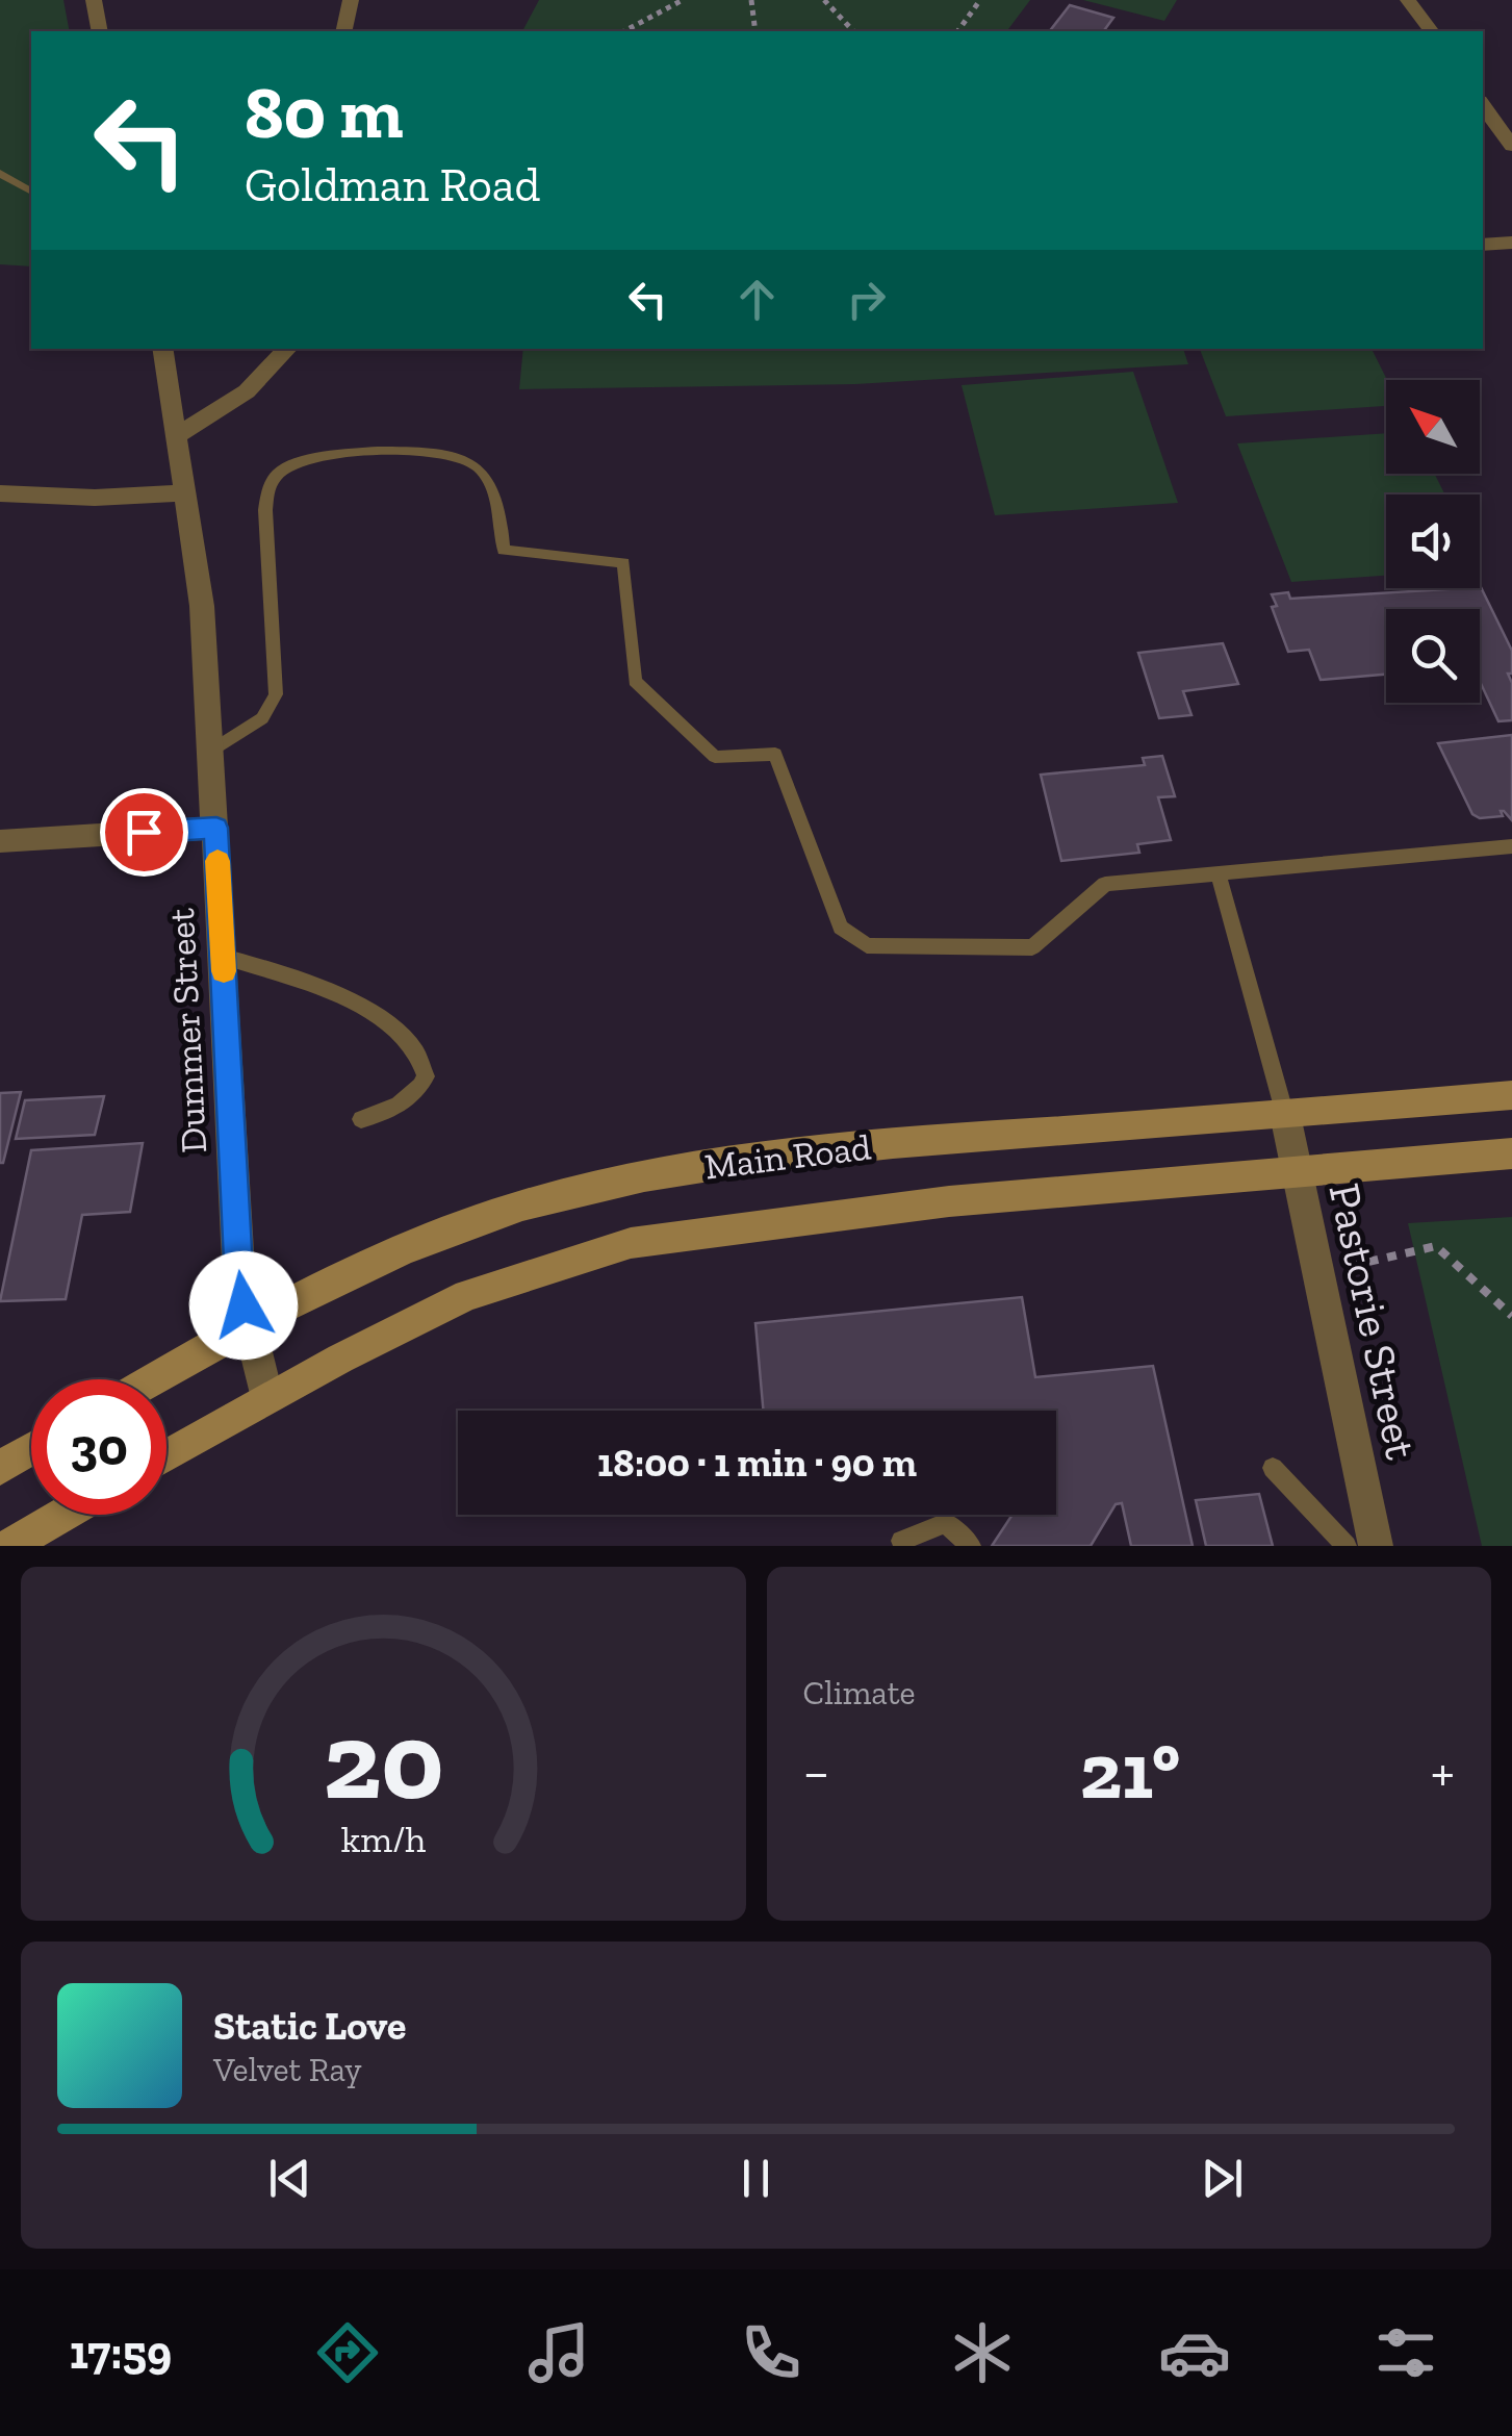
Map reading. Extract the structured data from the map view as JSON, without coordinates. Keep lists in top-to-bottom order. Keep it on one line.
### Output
{"streets":{"main road":["Main Road"],"street":["Dummer Street","Pastorie Street"]},"crossings":[["Dummer Street","Main Road"],["Main Road","Pastorie Street"]],"north":"top left","page":{"turn":["80 m","Goldman Road"],"limit":"30","trip":"18:00 · 1 min · 90 m","tile":"Climate","heat":["−","21°","+"],"song":["Static Love","Velvet Ray"],"tabs":"17:59","gauge":["20","km/h"]}}
